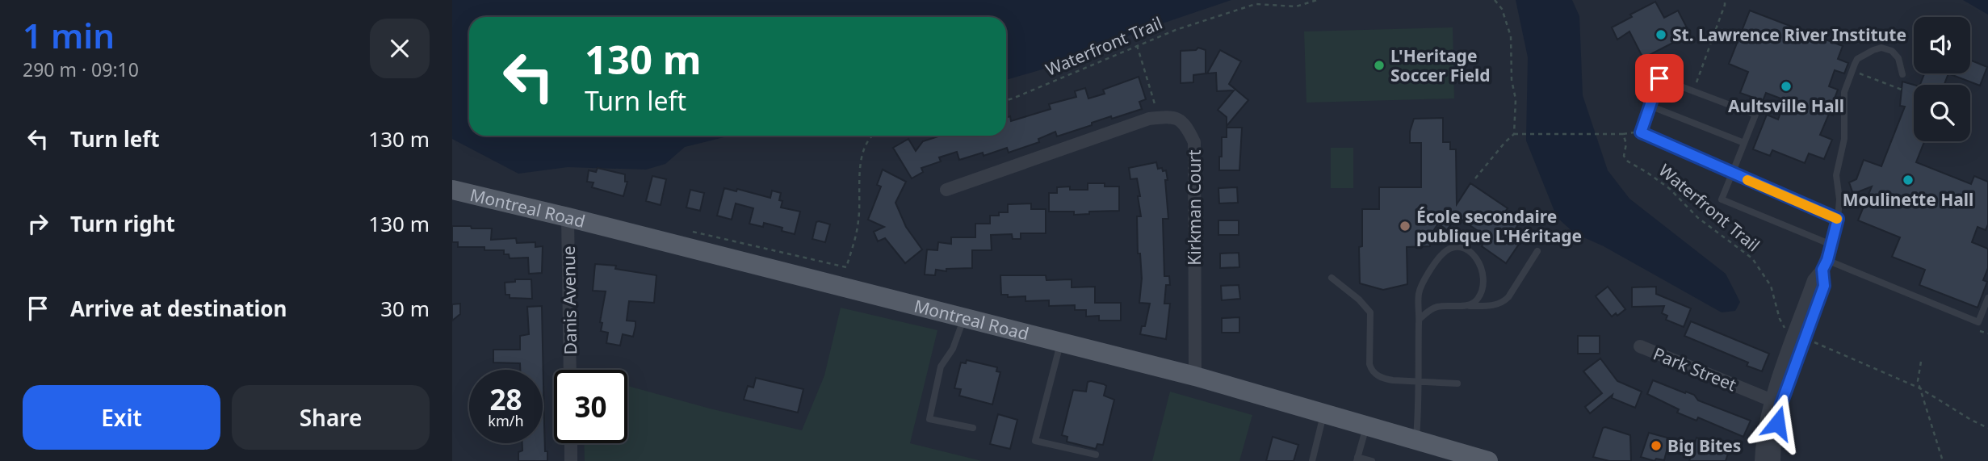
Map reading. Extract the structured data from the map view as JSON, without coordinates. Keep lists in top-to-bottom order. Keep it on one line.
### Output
{"streets":{"main road":["Montreal Road"],"street":["Kirkman Court","Danis Avenue","Park Street"],"path":["Waterfront Trail"]},"crossings":[["Montreal Road","Kirkman Court"],["Montreal Road","Danis Avenue"]],"places":["St. Lawrence River Institute","L'Heritage Soccer Field","Aultsville Hall","Moulinette Hall","École secondaire publique L'Héritage","Big Bites"],"page":{"heading":["1 min","290 m · 09:10"],"turn":["130 m","Turn left"],"list":[{"name":"Turn left","value":"130 m"},{"name":"Turn right","value":"130 m"},{"name":"Arrive at destination","value":"30 m"}],"speed":"28 km/h","limit":"30","buttons":["Exit","Share"]}}
